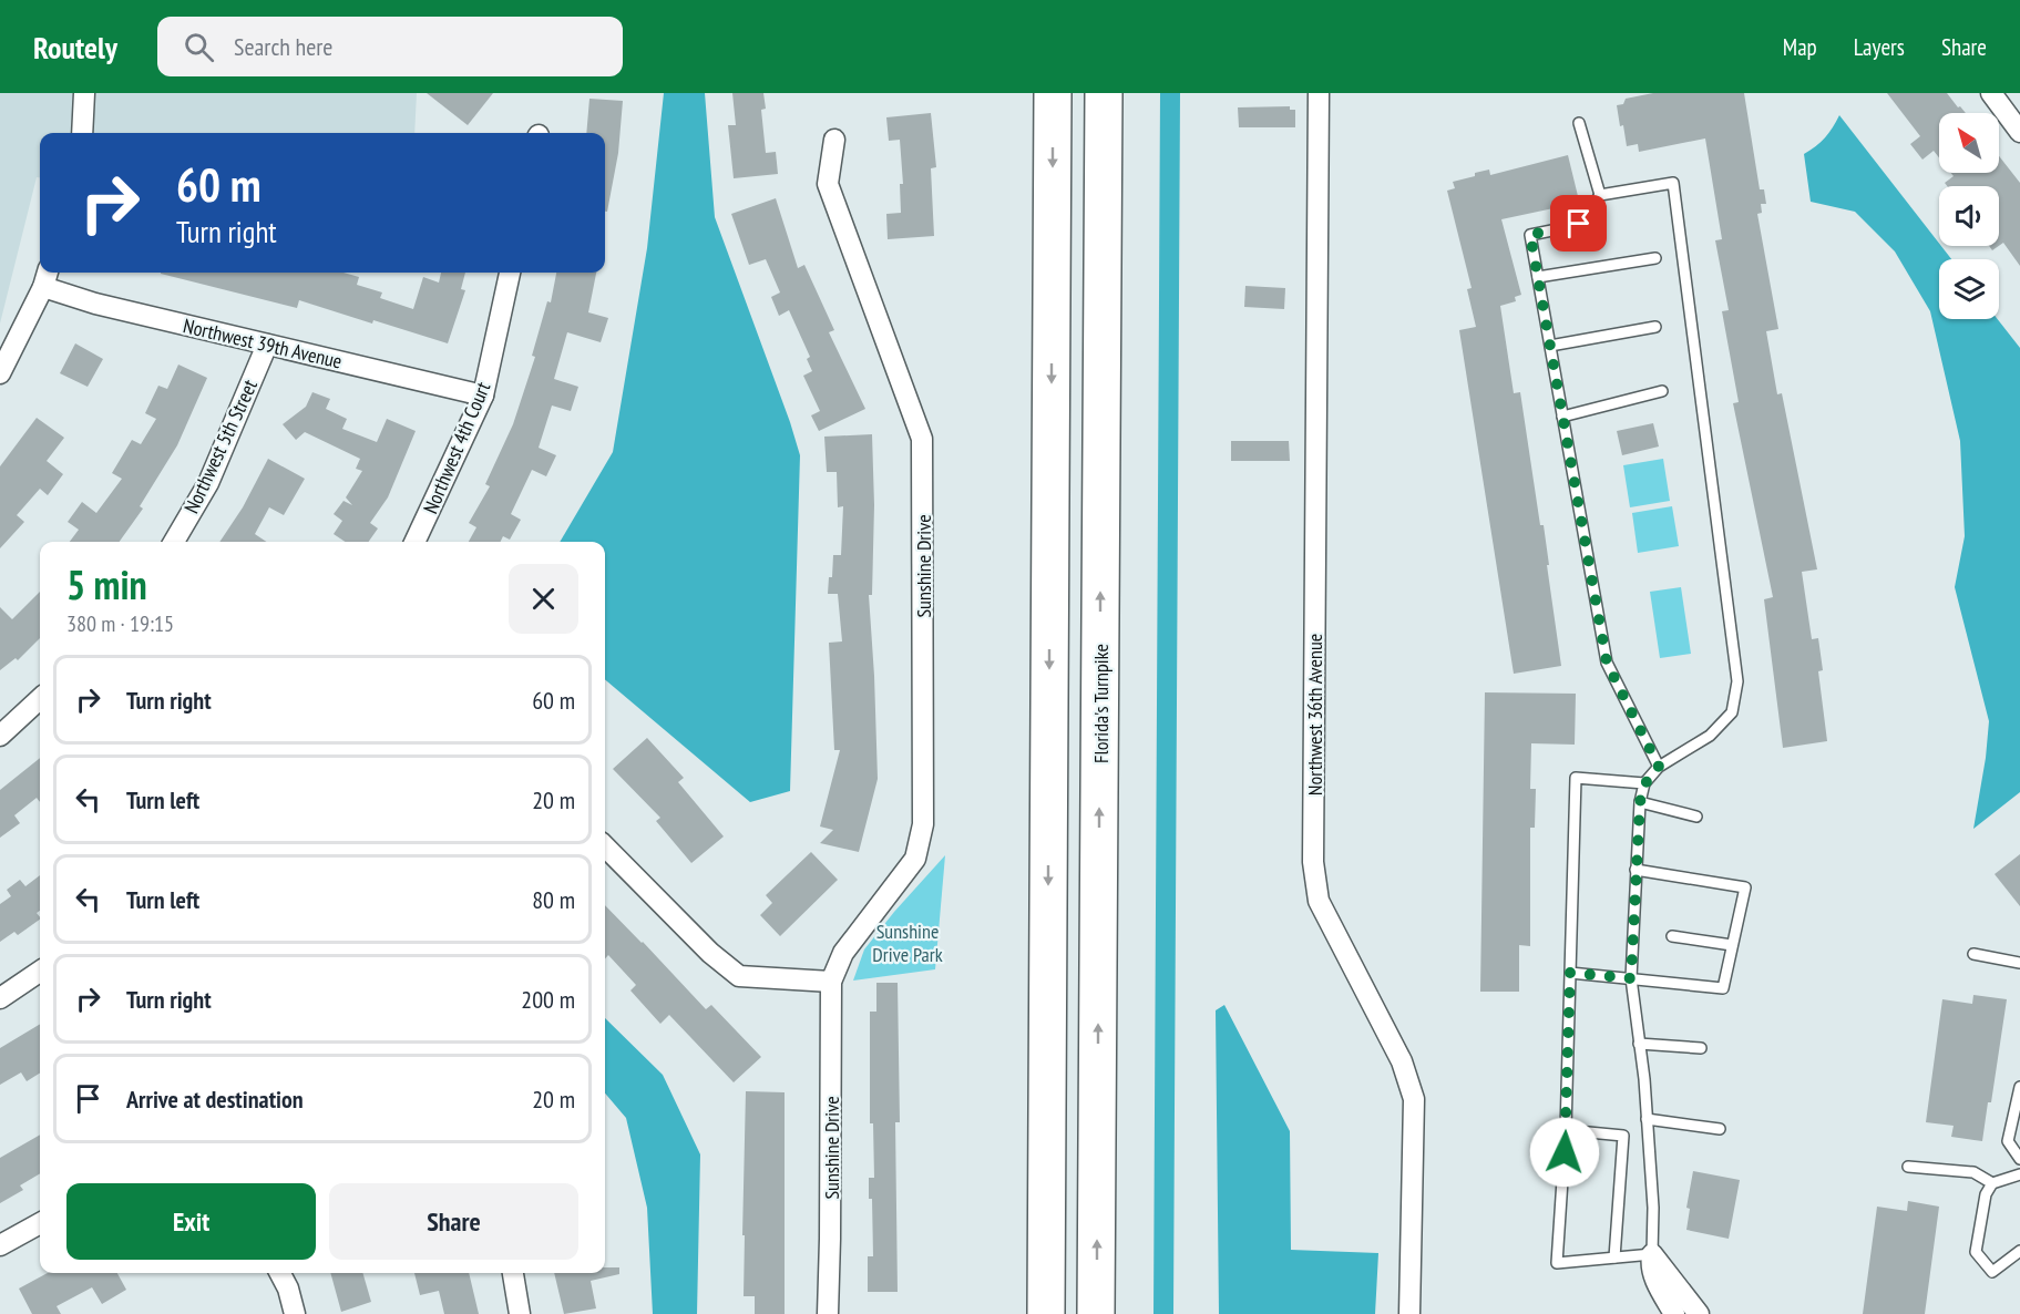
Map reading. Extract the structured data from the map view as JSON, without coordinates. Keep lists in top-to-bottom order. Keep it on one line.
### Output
{"streets":{"highway":["Florida's Turnpike"],"street":["Northwest 39th Avenue","Northwest 5th Street","Northwest 4th Court","Sunshine Drive","Northwest 36th Avenue"]},"crossings":[["Northwest 39th Avenue","Northwest 5th Street"],["Northwest 39th Avenue","Northwest 4th Court"]],"parks":["Sunshine Drive Park"],"north":"top left","page":{"header":"Routely","search":"Search here","nav":["Map","Layers","Share"],"turn":["60 m","Turn right"],"heading":["5 min","380 m · 19:15"],"list":[{"name":"Turn right","value":"60 m"},{"name":"Turn left","value":"20 m"},{"name":"Turn left","value":"80 m"},{"name":"Turn right","value":"200 m"},{"name":"Arrive at destination","value":"20 m"}],"buttons":["Exit","Share"]}}
